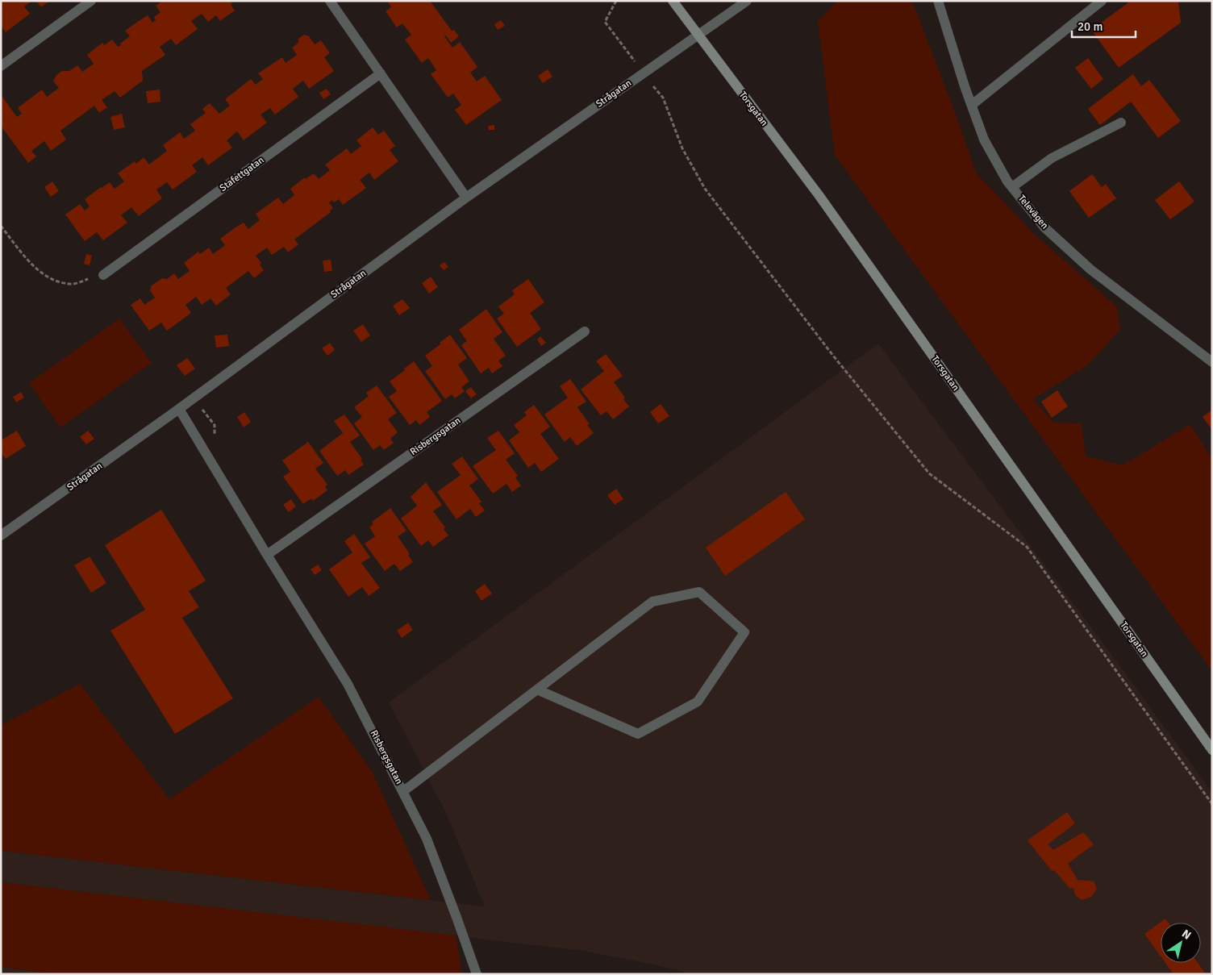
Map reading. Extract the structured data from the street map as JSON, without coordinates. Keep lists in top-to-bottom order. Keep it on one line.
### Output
{"streets":{"main road":["Torsgatan"],"street":["Strågatan","Stafettgatan","Televägen","Risbergsgatan"]},"crossings":[["Strågatan","Torsgatan"],["Strågatan","Risbergsgatan"]],"scale_bar":"20 m","north":"top right"}
